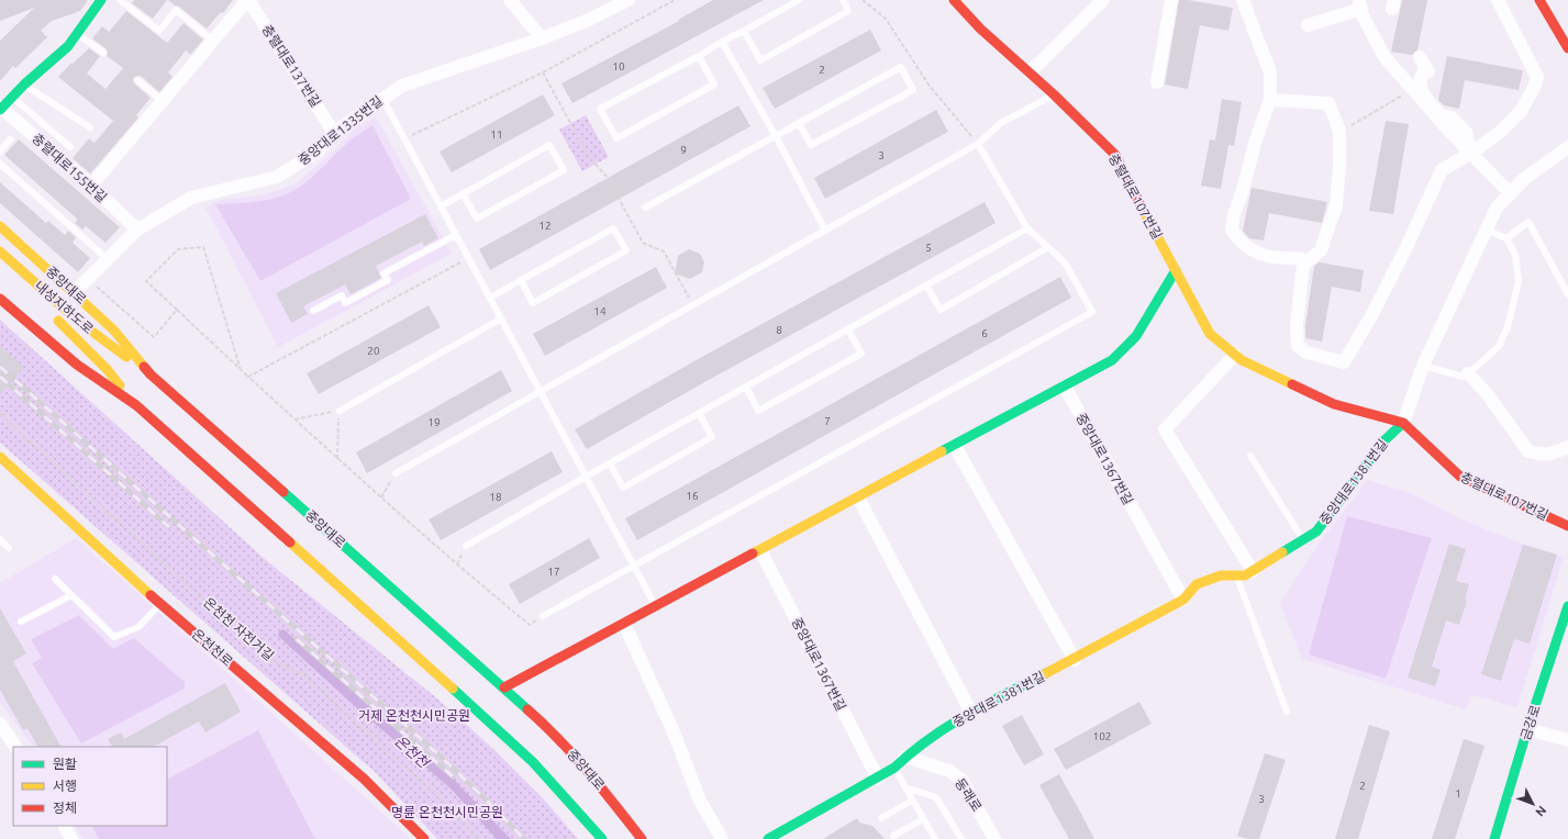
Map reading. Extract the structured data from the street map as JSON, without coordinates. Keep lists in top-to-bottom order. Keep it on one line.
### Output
{"streets":{"street":["충렬대로137번길","중앙대로1335번길","충렬대로155번길","충렬대로107번길","중앙대로","내성지하도로","중앙대로1367번길","중앙대로1381번길","온천천로","금강로","동래로"],"path":["온천천 자전거길"]},"crossings":[["충렬대로137번길","중앙대로1335번길"],["중앙대로1335번길","충렬대로155번길"],["중앙대로1335번길","중앙대로"],["충렬대로107번길","중앙대로1381번길"],["중앙대로","내성지하도로"],["중앙대로1367번길","중앙대로1381번길"],["중앙대로1381번길","동래로"]],"water":["온천천"],"parks":["거제 온천천시민공원","명륜 온천천시민공원"],"house_numbers":["10","2","11","9","3","12","5","14","8","6","20","7","19","16","18","17","102","2","1","3"],"legend":["원활","서행","정체"],"north":"bottom right"}
